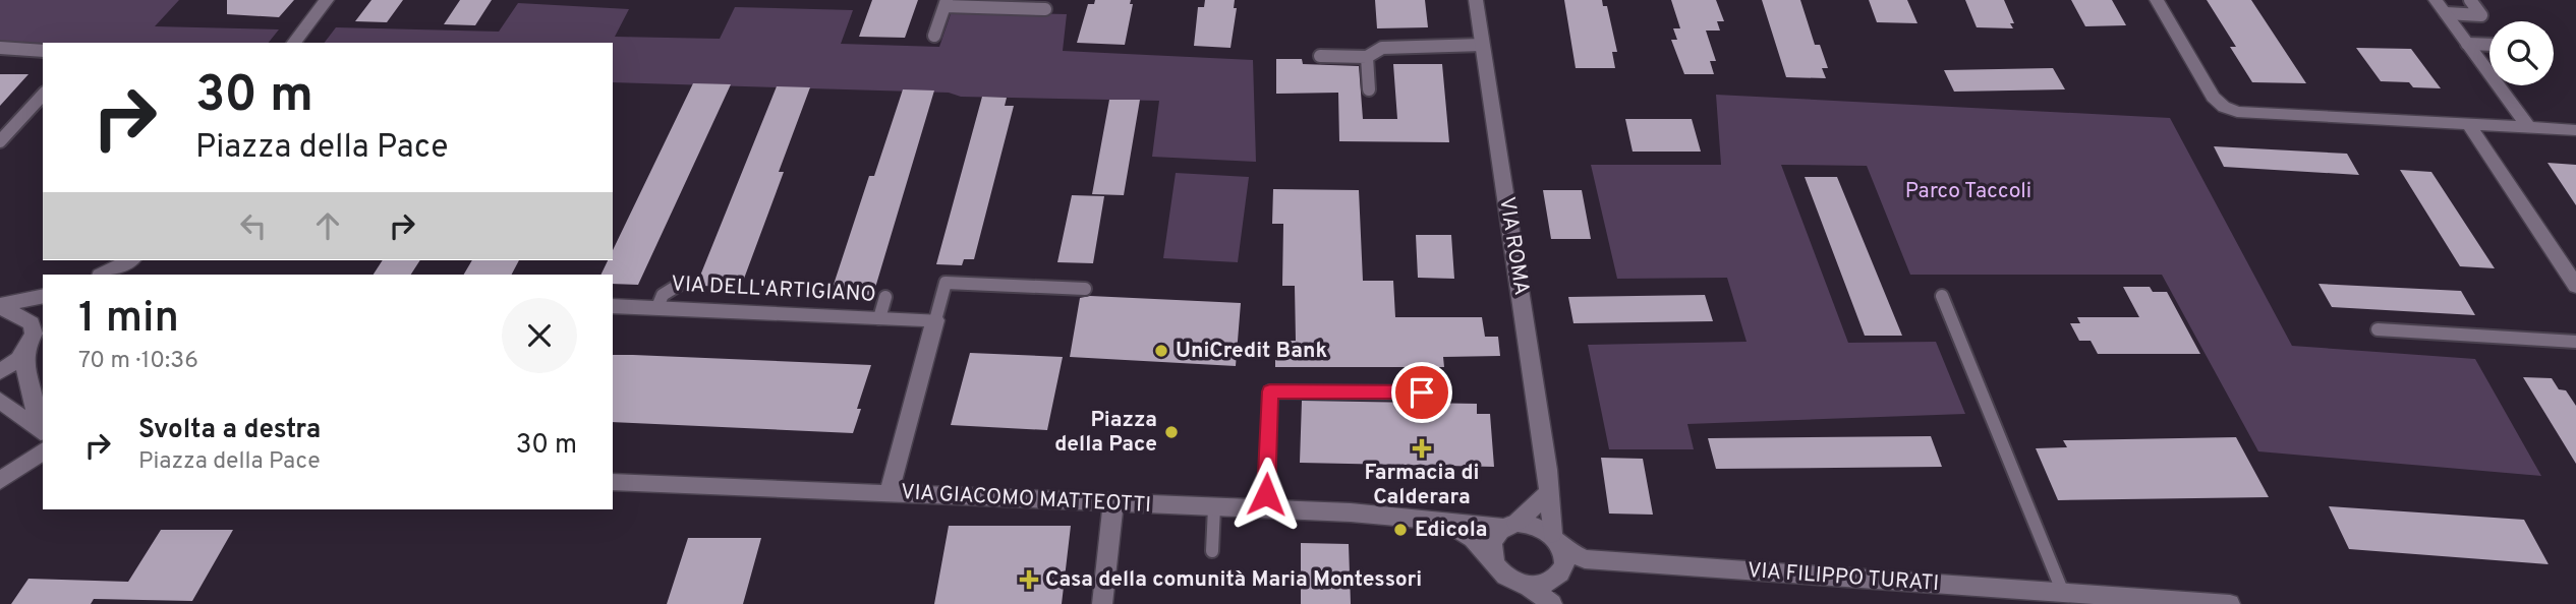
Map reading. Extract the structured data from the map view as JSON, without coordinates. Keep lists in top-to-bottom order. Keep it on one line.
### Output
{"streets":{"street":["VIA ROMA","VIA DELL'ARTIGIANO","VIA GIACOMO MATTEOTTI","VIA FILIPPO TURATI"]},"crossings":[["VIA ROMA","VIA GIACOMO MATTEOTTI"],["VIA ROMA","VIA FILIPPO TURATI"],["VIA GIACOMO MATTEOTTI","VIA FILIPPO TURATI"]],"parks":["Parco Taccoli"],"places":{"other":["UniCredit Bank","Piazza della Pace","Edicola"],"health":["Farmacia di Calderara","Casa della comunità Maria Montessori"]},"page":{"turn":["30 m","Piazza della Pace"],"heading":["1 min","70 m · 10:36"],"list":[{"name":"Svolta a destra","note":"Piazza della Pace","value":"30 m"}]}}
